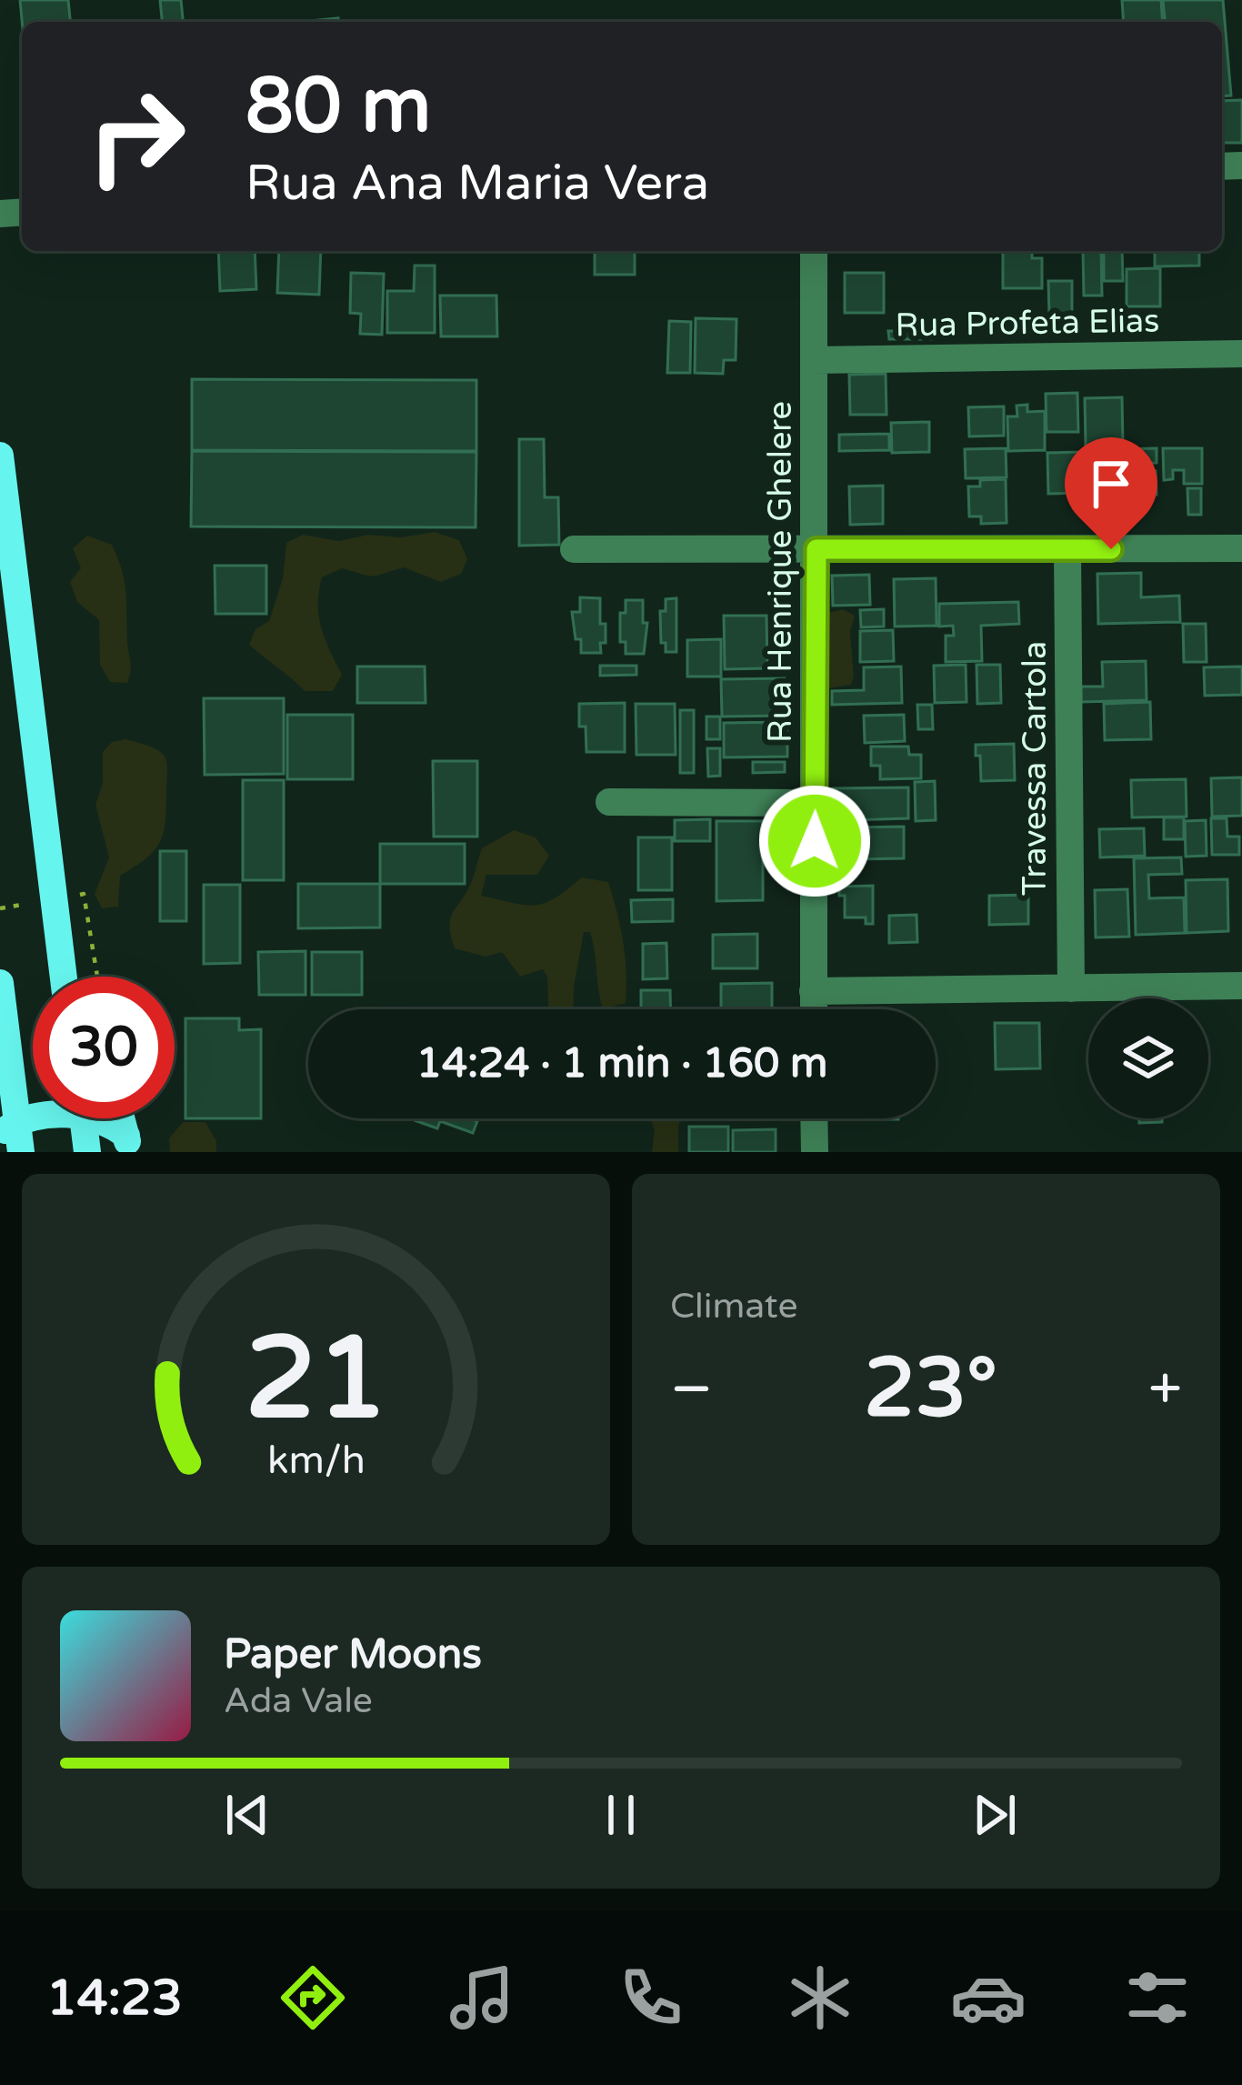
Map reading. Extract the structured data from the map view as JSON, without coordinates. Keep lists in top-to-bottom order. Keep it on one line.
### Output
{"streets":{"street":["Rua Profeta Elias","Rua Henrique Ghelere","Travessa Cartola"]},"crossings":[["Rua Profeta Elias","Rua Henrique Ghelere"]],"page":{"turn":["80 m","Rua Ana Maria Vera"],"limit":"30","trip":"14:24 · 1 min · 160 m","tile":"Climate","heat":["−","23°","+"],"song":["Paper Moons","Ada Vale"],"tabs":"14:23","gauge":["21","km/h"]}}
